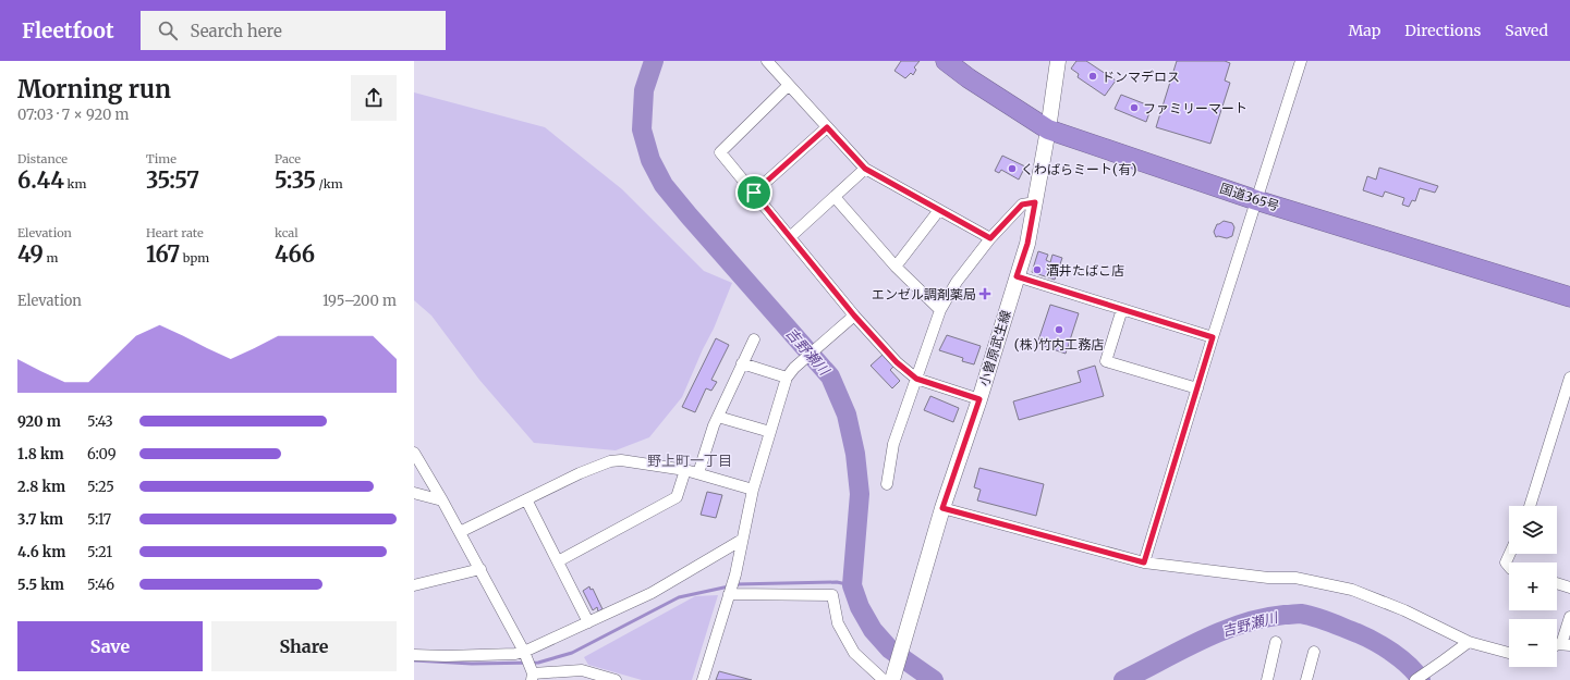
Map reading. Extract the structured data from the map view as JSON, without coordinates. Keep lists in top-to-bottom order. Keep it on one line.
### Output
{"streets":{"highway":["国道365号"],"main road":["小曽原武生線"]},"crossings":[["国道365号","小曽原武生線"]],"districts":["野上町一丁目"],"water":["吉野瀬川"],"places":{"other":["ドンマデロス","ファミリーマート","くわばらミート(有)","酒井たばこ店","(株)竹内工務店"],"health":["エンゼル調剤薬局"]},"page":{"header":"Fleetfoot","search":"Search here","nav":["Map","Directions","Saved"],"heading":["Morning run","07:03 · 7 × 920 m"],"stats":[["Distance","6.44 km"],["Time","35:57"],["Pace","5:35 /km"],["Elevation","49 m"],["Heart rate","167 bpm"],["kcal","466"]],"chart":["Elevation","195–200 m"],"list":[{"name":"920 m","note":"5:43"},{"name":"1.8 km","note":"6:09"},{"name":"2.8 km","note":"5:25"},{"name":"3.7 km","note":"5:17"},{"name":"4.6 km","note":"5:21"},{"name":"5.5 km","note":"5:46"}],"map_buttons":["+","−"],"buttons":["Save","Share"]}}
